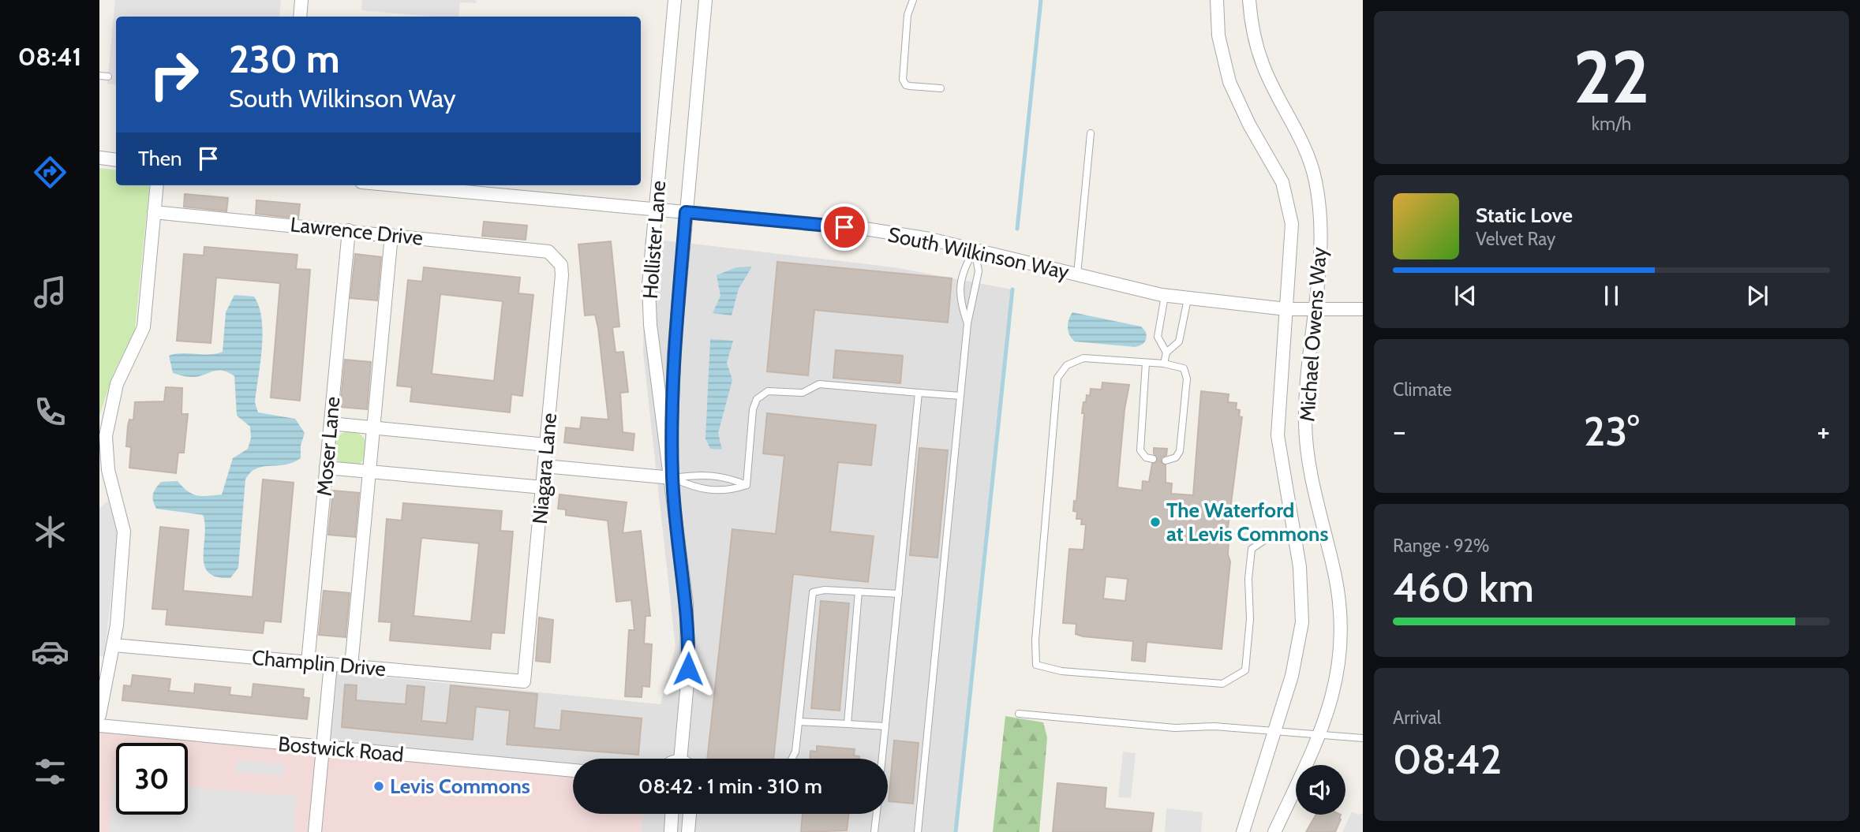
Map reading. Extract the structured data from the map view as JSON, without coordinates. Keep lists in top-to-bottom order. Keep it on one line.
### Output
{"streets":{"street":["Lawrence Drive","Hollister Lane","South Wilkinson Way","Michael Owens Way","Moser Lane","Niagara Lane","Champlin Drive","Bostwick Road"]},"crossings":[["Lawrence Drive","Moser Lane"],["Lawrence Drive","Niagara Lane"],["Hollister Lane","South Wilkinson Way"],["South Wilkinson Way","Michael Owens Way"],["Moser Lane","Champlin Drive"],["Niagara Lane","Champlin Drive"]],"places":["The Waterford at Levis Commons","Levis Commons"],"page":{"tabs":"08:41","tile":[["22","km/h"],"Climate",["Range · 92%","460 km"],["Arrival","08:42"]],"turn":["230 m","South Wilkinson Way"],"then":"Then","song":["Static Love","Velvet Ray"],"heat":["−","23°","+"],"limit":"30","trip":"08:42 · 1 min · 310 m"}}
